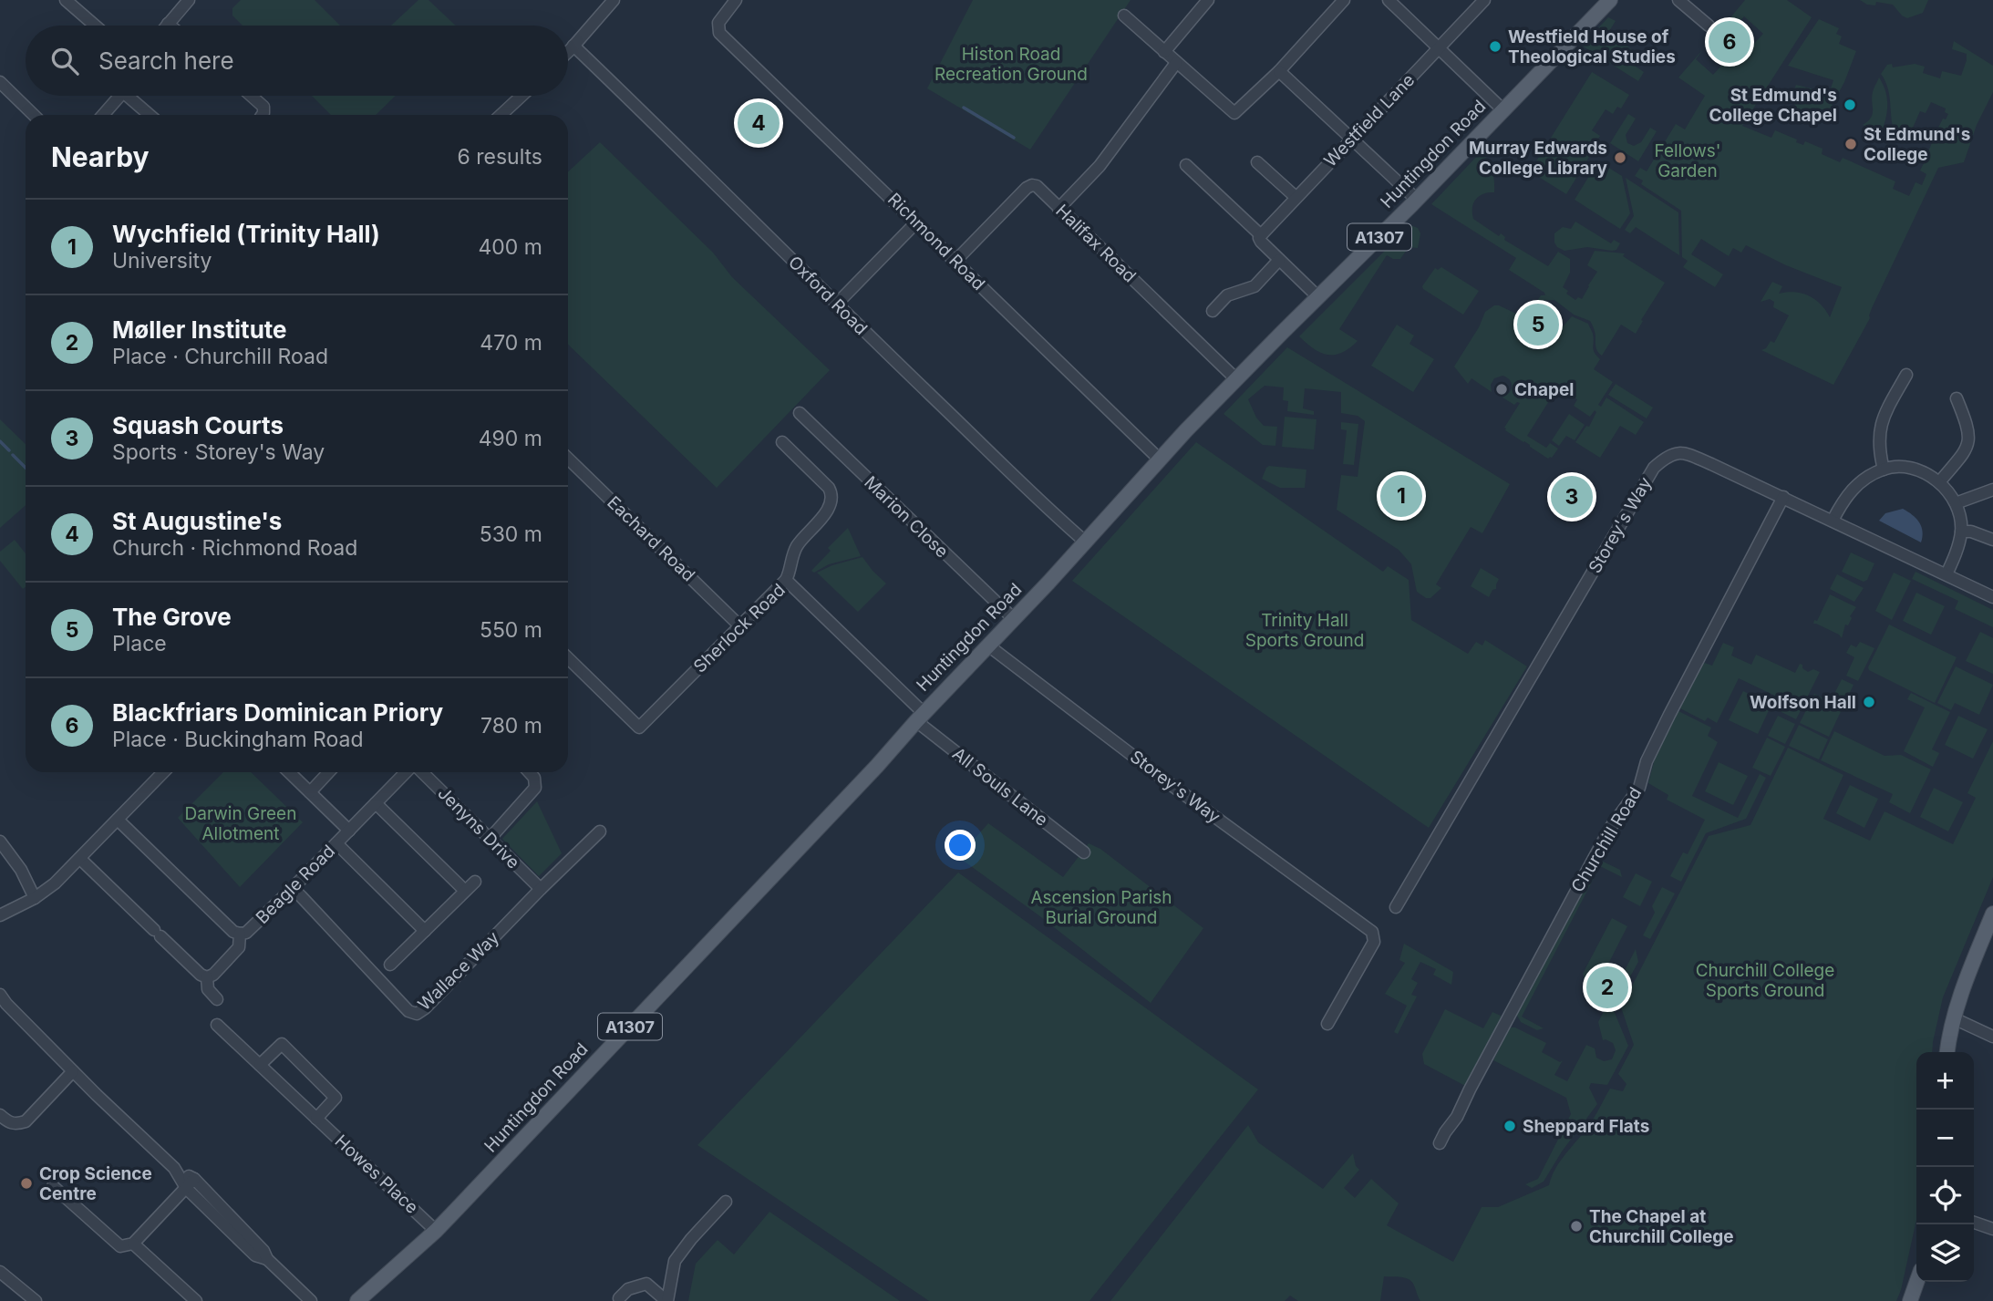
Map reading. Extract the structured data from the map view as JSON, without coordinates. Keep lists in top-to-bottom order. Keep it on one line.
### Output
{"streets":{"main road":["Huntingdon Road","A1307"],"street":["Westfield Lane","Richmond Road","Halifax Road","Oxford Road","Marion Close","Storey's Way","Eachard Road","Sherlock Road","All Souls Lane","Jenyns Drive","Churchill Road","Beagle Road","Wallace Way","Howes Place"]},"crossings":[["Huntingdon Road","Richmond Road"],["Huntingdon Road","Halifax Road"],["Huntingdon Road","Oxford Road"],["Huntingdon Road","Marion Close"],["Huntingdon Road","Storey's Way"],["Huntingdon Road","Sherlock Road"],["Huntingdon Road","All Souls Lane"],["Huntingdon Road","Howes Place"],["Richmond Road","Halifax Road"],["Storey's Way","Churchill Road"],["Eachard Road","Sherlock Road"],["Sherlock Road","All Souls Lane"],["Jenyns Drive","Wallace Way"],["Beagle Road","Wallace Way"]],"parks":["Histon Road Recreation Ground","Fellows' Garden","Trinity Hall Sports Ground","Darwin Green Allotment","Ascension Parish Burial Ground","Churchill College Sports Ground"],"places":["Westfield House of Theological Studies","St Edmund's College Chapel","St Edmund's College","Murray Edwards College Library","Chapel","Wolfson Hall","Sheppard Flats","Crop Science Centre","The Chapel at Churchill College"],"page":{"pins":["6","4","5","1","3","2"],"search":"Search here","heading":["Nearby","6 results"],"list":[{"mark":"1","name":"Wychfield (Trinity Hall)","note":"University","value":"400 m"},{"mark":"2","name":"Møller Institute","note":"Place · Churchill Road","value":"470 m"},{"mark":"3","name":"Squash Courts","note":"Sports · Storey's Way","value":"490 m"},{"mark":"4","name":"St Augustine's","note":"Church · Richmond Road","value":"530 m"},{"mark":"5","name":"The Grove","note":"Place","value":"550 m"},{"mark":"6","name":"Blackfriars Dominican Priory","note":"Place · Buckingham Road","value":"780 m"}],"map_buttons":["+","−"]}}
